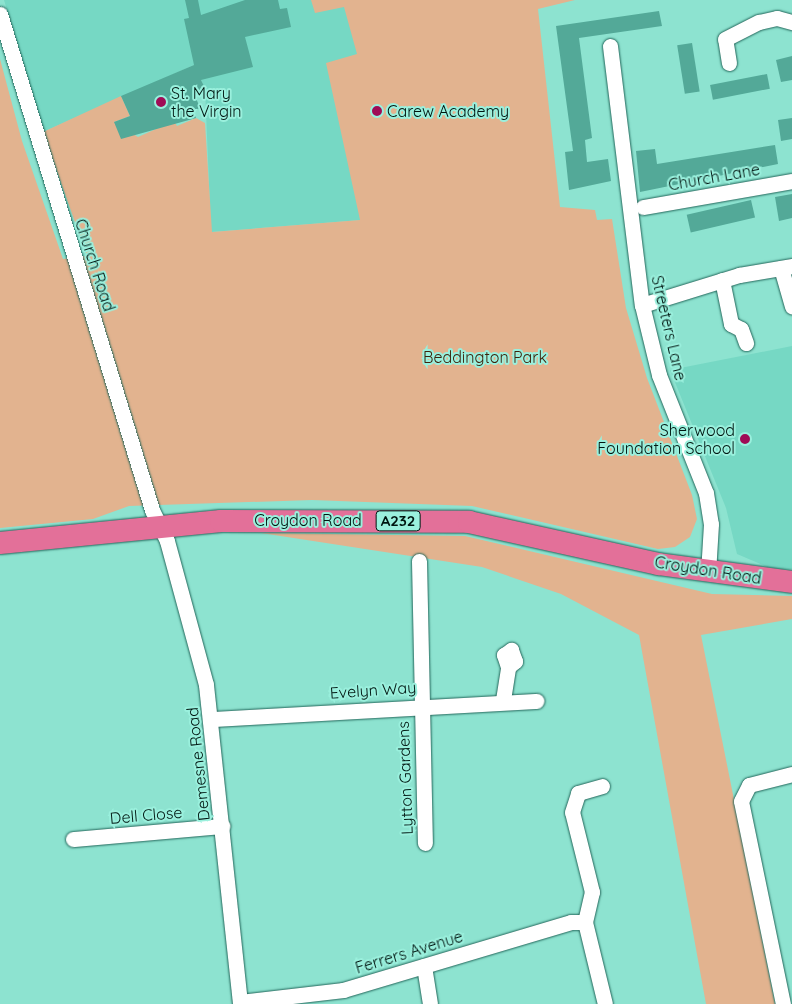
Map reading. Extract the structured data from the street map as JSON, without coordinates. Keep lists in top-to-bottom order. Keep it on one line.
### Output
{"streets":{"highway":["Croydon Road","A232"],"street":["Church Lane","Church Road","Streeters Lane","Evelyn Way","Demesne Road","Lytton Gardens","Dell Close","Ferrers Avenue"]},"crossings":[["Church Lane","Streeters Lane"],["Church Road","Croydon Road"],["Church Road","Demesne Road"],["Streeters Lane","Croydon Road"],["Croydon Road","Demesne Road"],["Evelyn Way","Demesne Road"],["Evelyn Way","Lytton Gardens"],["Demesne Road","Dell Close"],["Demesne Road","Ferrers Avenue"]],"parks":["Beddington Park"],"places":["St. Mary the Virgin","Carew Academy","Sherwood Foundation School"]}
